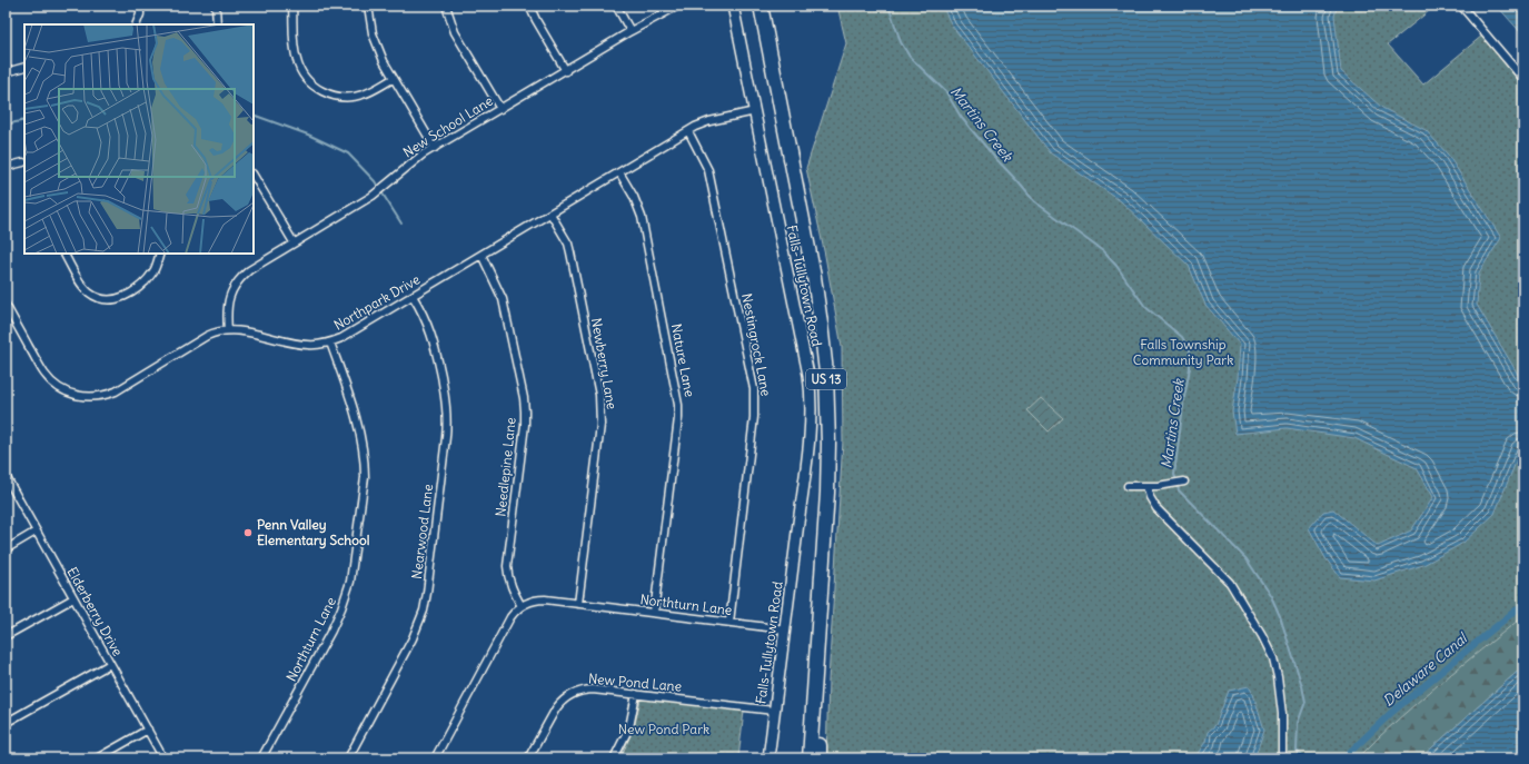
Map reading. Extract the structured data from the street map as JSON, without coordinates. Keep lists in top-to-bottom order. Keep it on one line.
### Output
{"streets":{"highway":["US 13"],"street":["New School Lane","Falls-Tullytown Road","Northpark Drive","Nestingrock Lane","Nature Lane","Newberry Lane","Needlepine Lane","Nearwood Lane","Northturn Lane","Elderberry Drive","New Pond Lane"]},"crossings":[["New School Lane","Northpark Drive"],["Falls-Tullytown Road","Northpark Drive"],["Falls-Tullytown Road","Northturn Lane"],["Falls-Tullytown Road","New Pond Lane"],["Northpark Drive","Nestingrock Lane"],["Northpark Drive","Nature Lane"],["Northpark Drive","Newberry Lane"],["Northpark Drive","Needlepine Lane"],["Northpark Drive","Nearwood Lane"],["Northpark Drive","Northturn Lane"],["Nestingrock Lane","Northturn Lane"],["Nature Lane","Northturn Lane"],["Newberry Lane","Northturn Lane"],["Needlepine Lane","Northturn Lane"]],"water":["Martins Creek","Delaware Canal"],"parks":["Falls Township Community Park","New Pond Park"],"places":["Penn Valley Elementary School"]}
